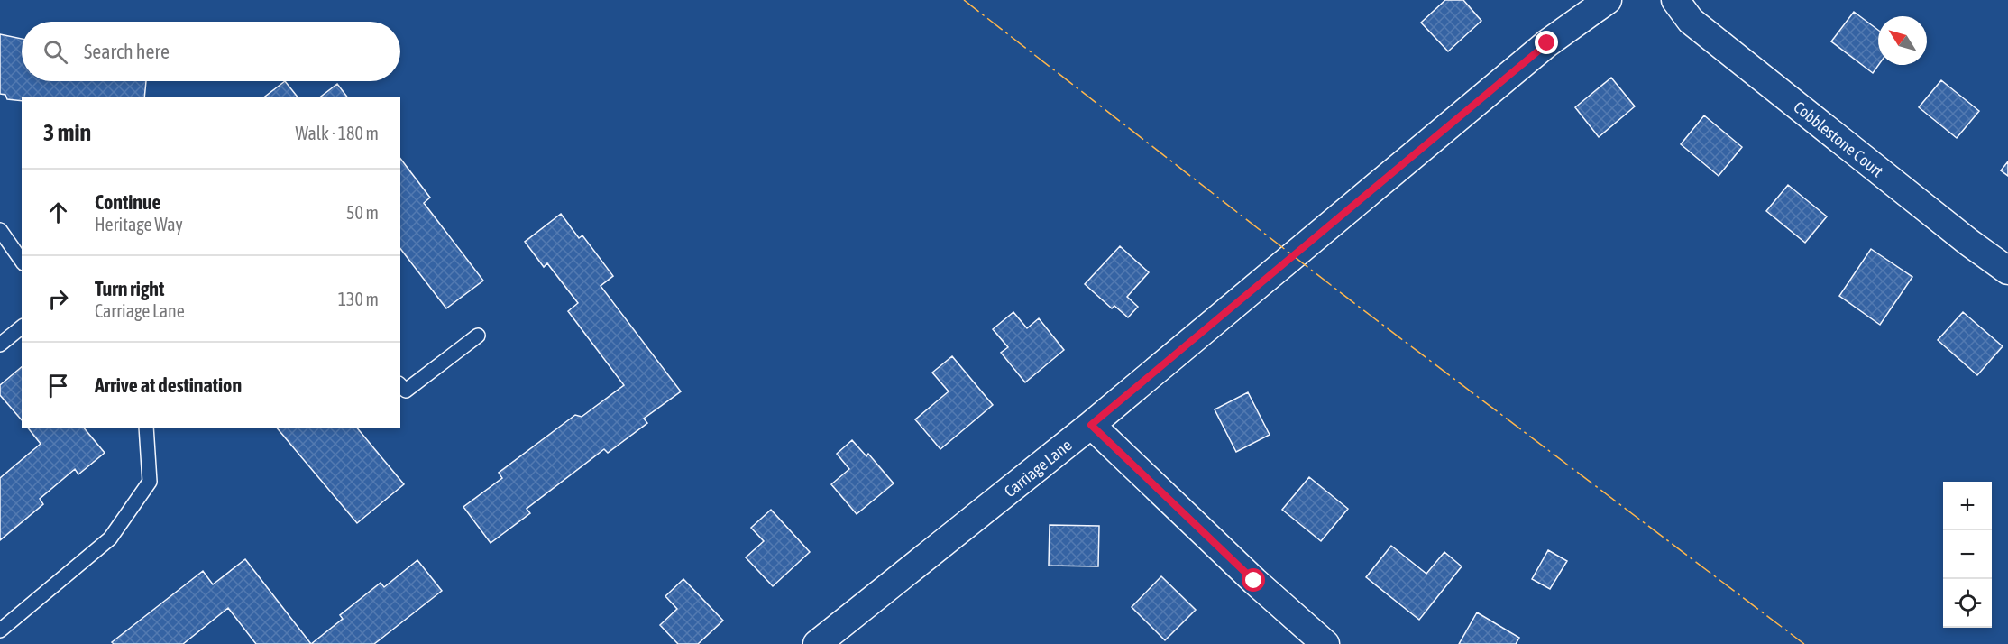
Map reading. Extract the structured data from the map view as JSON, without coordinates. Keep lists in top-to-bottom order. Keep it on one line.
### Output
{"streets":{"street":["Cobblestone Court","Carriage Lane"]},"north":"top left","page":{"search":"Search here","heading":["3 min","Walk · 180 m"],"list":[["Continue","Heritage Way","50 m"],["Turn right","Carriage Lane","130 m"],"Arrive at destination"],"map_buttons":["+","−"]}}
